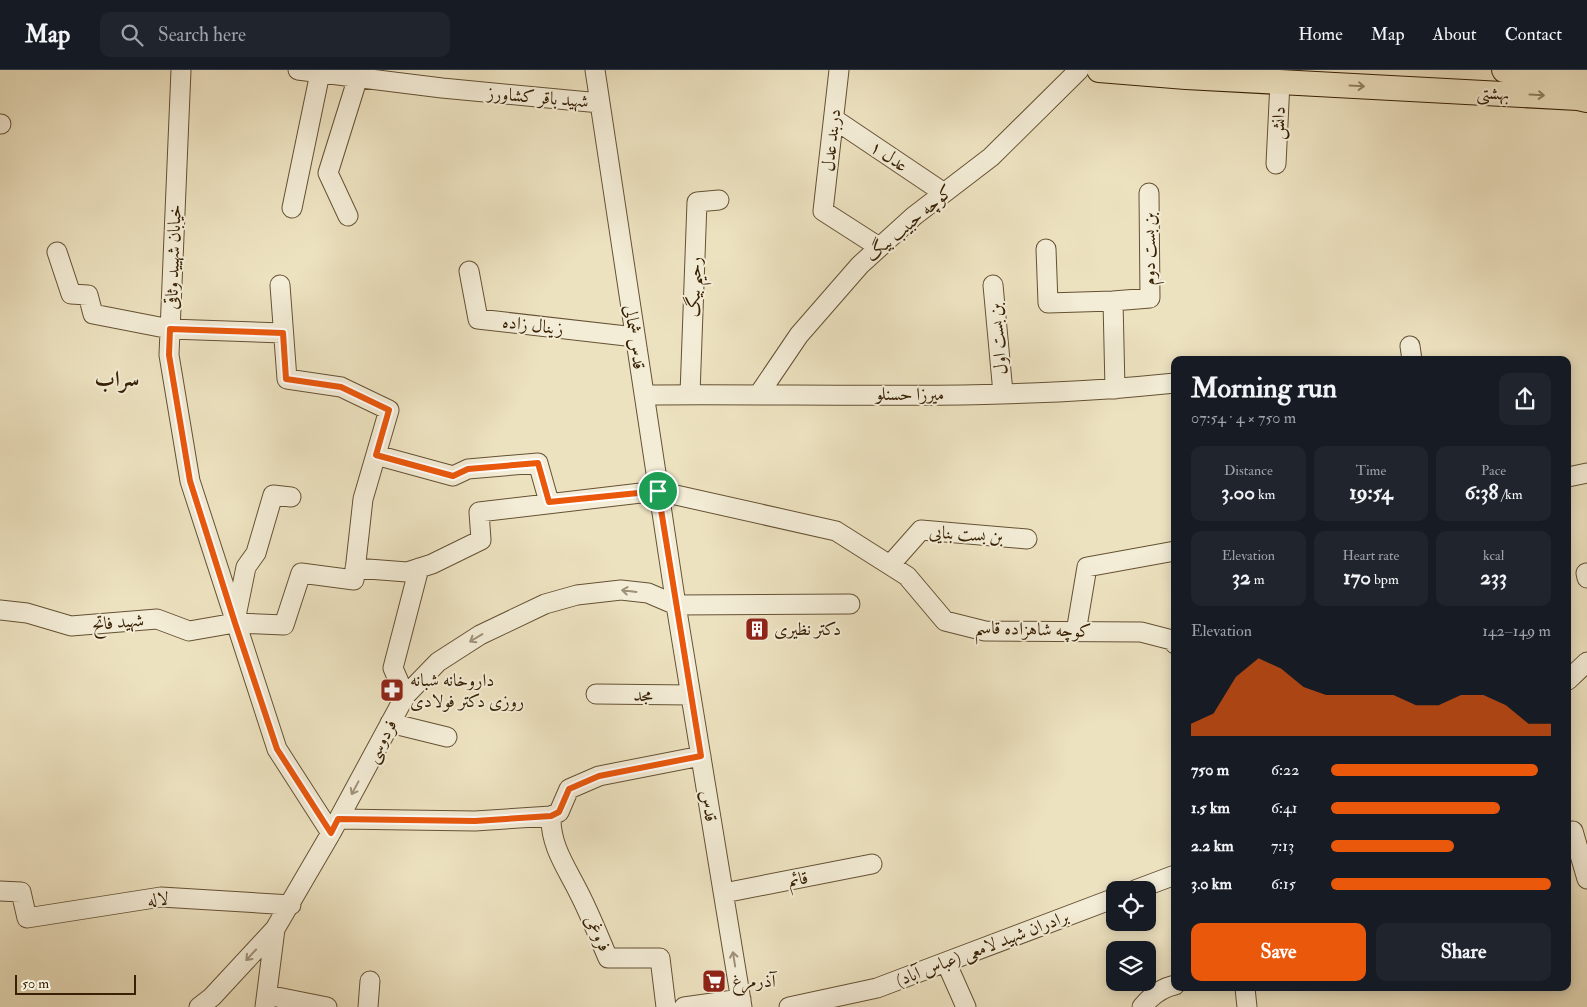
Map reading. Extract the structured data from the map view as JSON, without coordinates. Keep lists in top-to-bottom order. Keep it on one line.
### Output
{"streets":{"main road":["بهشتی"],"street":["شهید باقر کشاورز","دانش","دربند عدل","عدل ۱","کوچه حبیب بیگ","بن بست دوم","خیابان شهیید وثاقی","رحیم بیگ","زینال زاده","قدس شمالی","بن بست اول","میرزا حسنلو","بن بست بنایی","شهید فاتح","کوچه شاهزاده قاسم","مجد","فردوسی","قدس","قائم","لاله","فروغی","برادران شهید لامعی (عباس آباد)"]},"crossings":[["بهشتی","دانش"],["شهید باقر کشاورز","قدس شمالی"],["دربند عدل","عدل ۱"],["دربند عدل","کوچه حبیب بیگ"],["عدل ۱","کوچه حبیب بیگ"],["کوچه حبیب بیگ","میرزا حسنلو"],["خیابان شهیید وثاقی","شهید فاتح"],["خیابان شهیید وثاقی","فردوسی"],["رحیم بیگ","میرزا حسنلو"],["زینال زاده","قدس شمالی"],["قدس شمالی","میرزا حسنلو"],["قدس شمالی","کوچه شاهزاده قاسم"],["قدس شمالی","فردوسی"],["قدس شمالی","قدس"],["بن بست اول","میرزا حسنلو"],["بن بست بنایی","کوچه شاهزاده قاسم"],["مجد","قدس"],["فردوسی","قدس"],["فردوسی","لاله"],["قدس","قائم"]],"one_way":["بهشتی","فردوسی"],"districts":["سراب"],"places":{"building":["دکتر نظیری"],"pharmacy":["داروخانه شبانه روزی دکتر فولادی"],"supermarket":["آذرمرغ"]},"scale_bar":"50 m","page":{"header":"Map","search":"Search here","nav":["Home","Map","About","Contact"],"heading":["Morning run","07:54 · 4 × 750 m"],"stats":[["Distance","3.00 km"],["Time","19:54"],["Pace","6:38 /km"],["Elevation","32 m"],["Heart rate","170 bpm"],["kcal","233"]],"chart":["Elevation","142–149 m"],"list":[{"name":"750 m","note":"6:22"},{"name":"1.5 km","note":"6:41"},{"name":"2.2 km","note":"7:13"},{"name":"3.0 km","note":"6:15"}],"buttons":["Save","Share"],"scale":"50 m"}}
